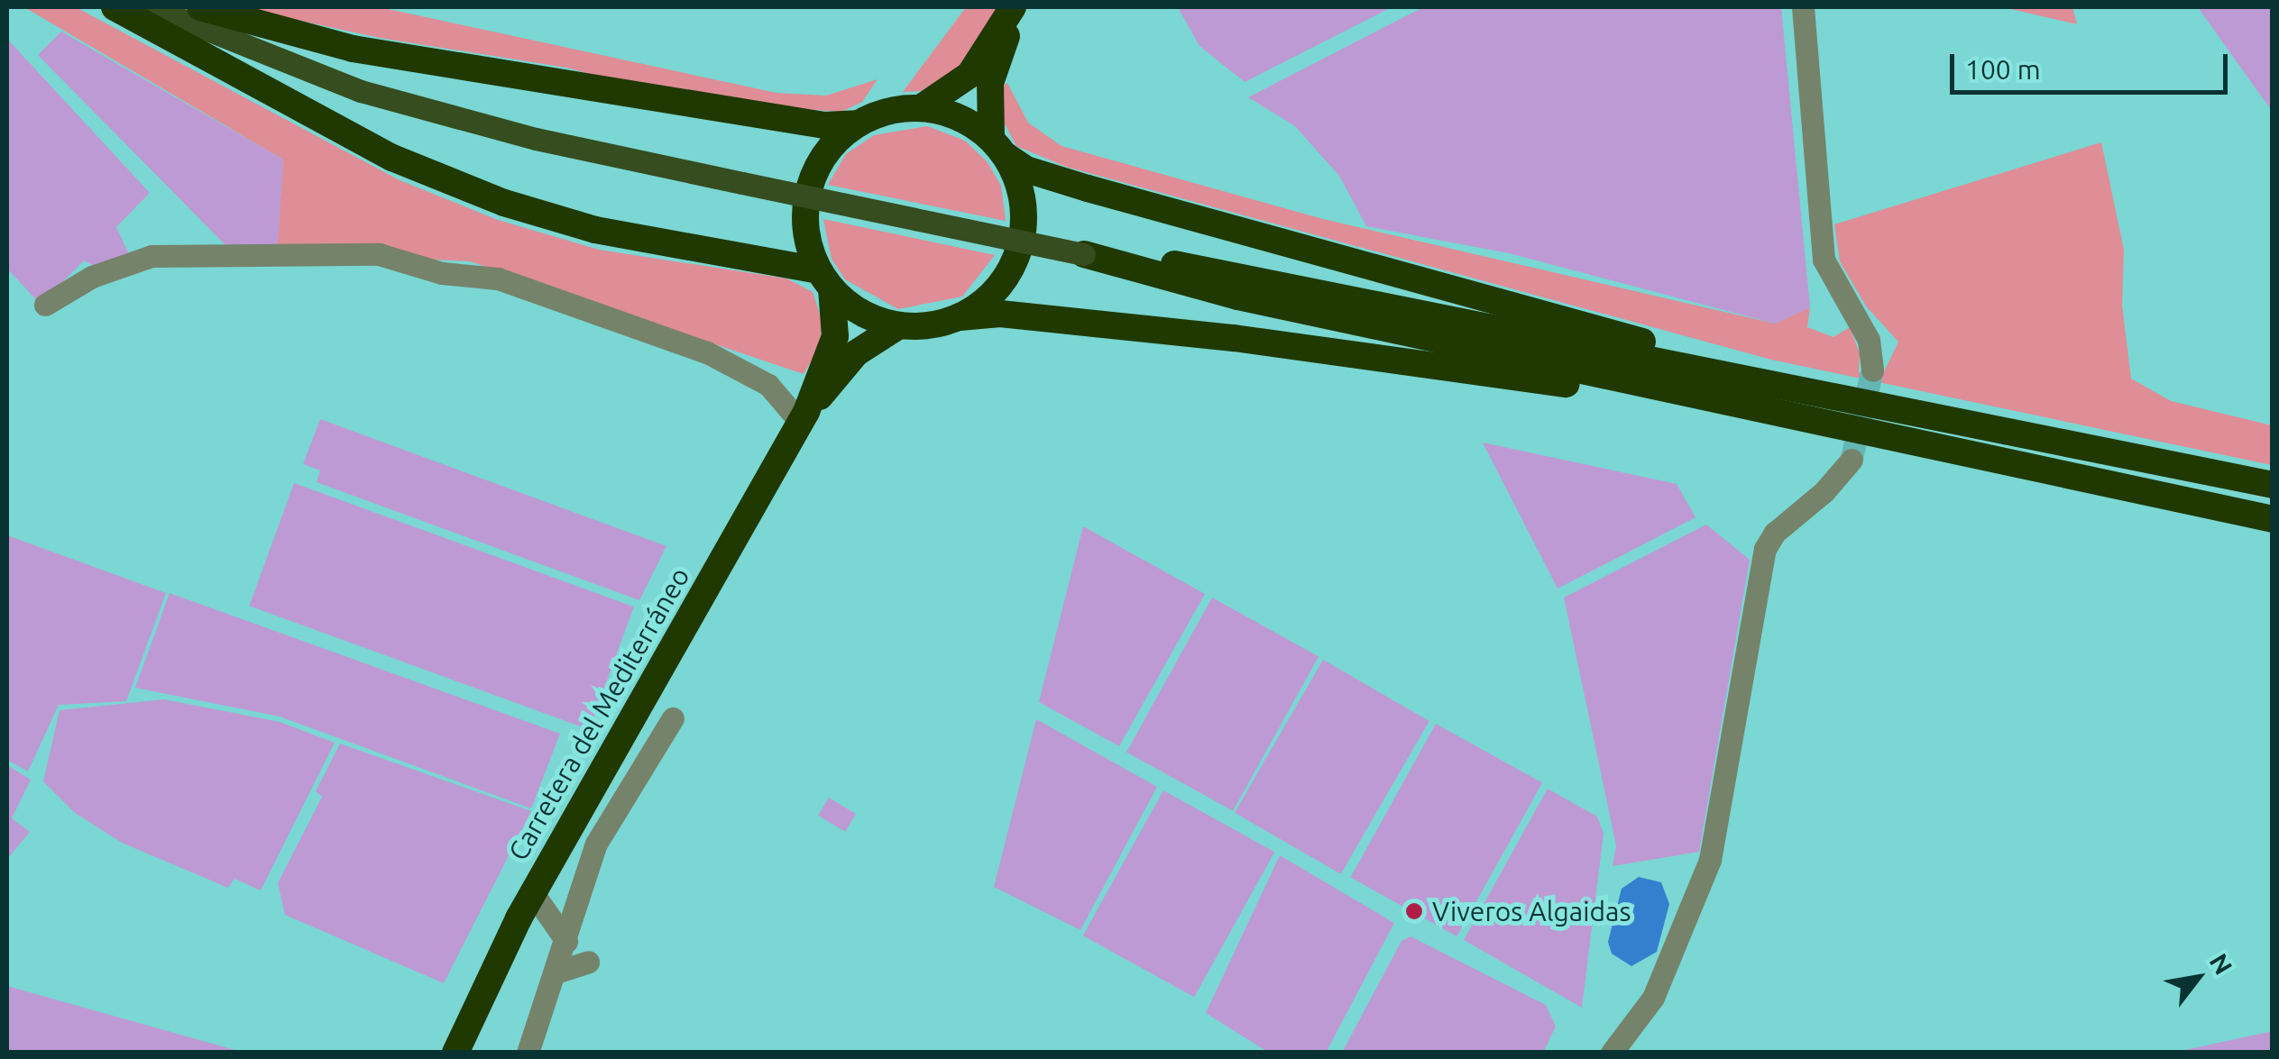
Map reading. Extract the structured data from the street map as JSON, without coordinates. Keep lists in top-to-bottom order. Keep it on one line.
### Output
{"streets":{"highway":["Carretera del Mediterráneo"]},"places":["Viveros Algaidas"],"scale_bar":"100 m","north":"top right"}
